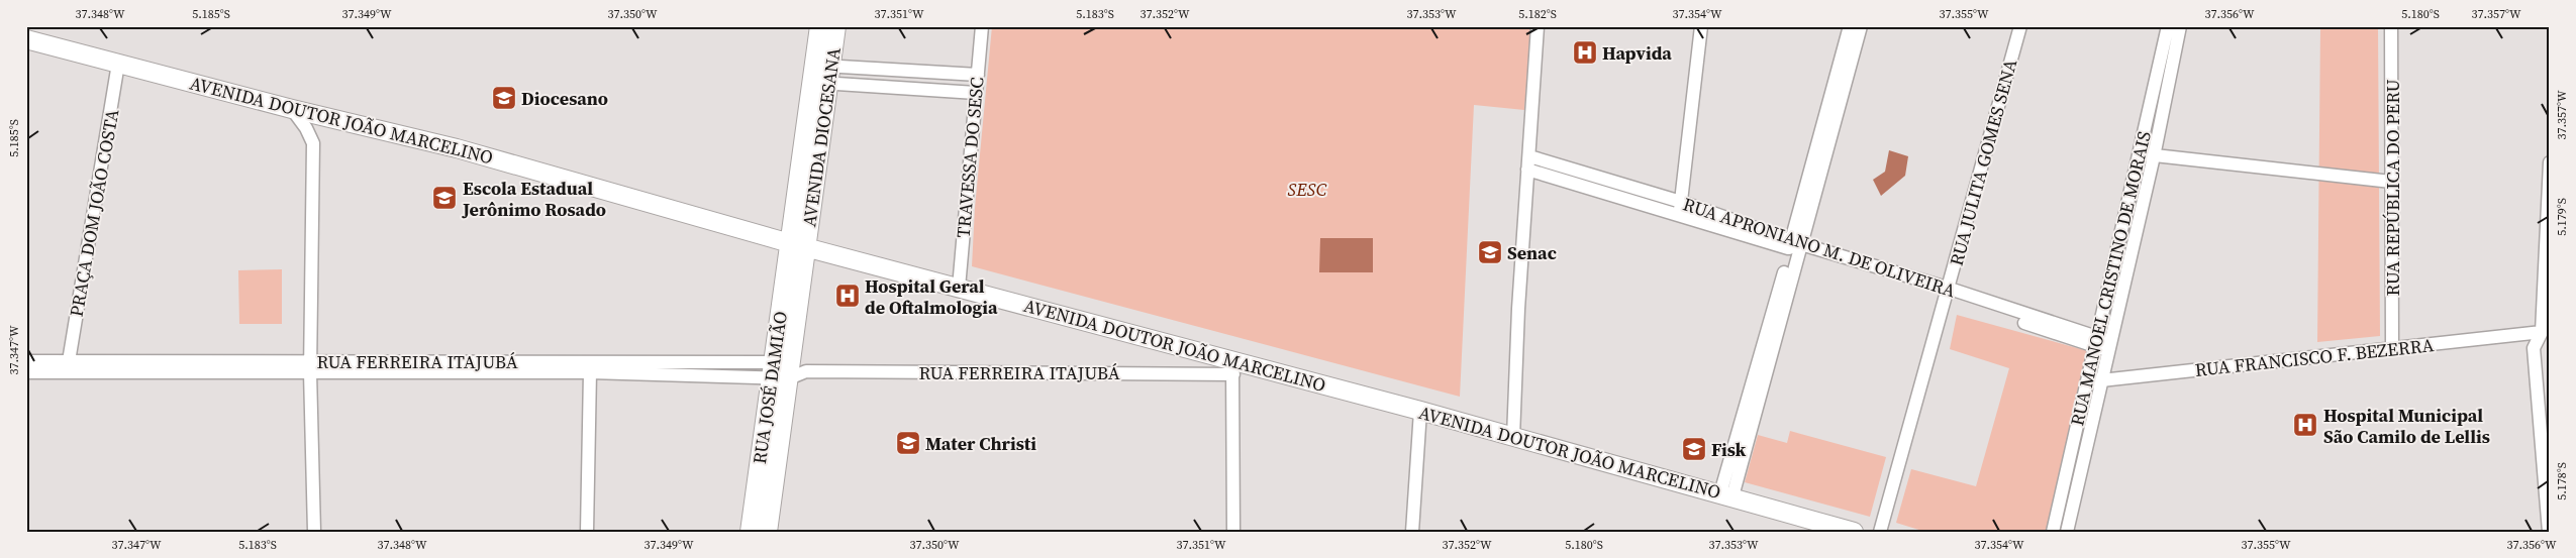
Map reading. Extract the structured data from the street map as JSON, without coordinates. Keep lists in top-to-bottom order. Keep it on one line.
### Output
{"streets":{"street":["AVENIDA DOUTOR JOÃO MARCELINO","AVENIDA DIOCESANA","TRAVESSA DO SESC","RUA JULITA GOMES SENA","RUA REPÚBLICA DO PERU","PRAÇA DOM JOÃO COSTA","RUA APRONIANO M. DE OLIVEIRA","RUA MANOEL CRISTINO DE MORAIS","RUA FRANCISCO F. BEZERRA","RUA FERREIRA ITAJUBÁ","RUA JOSÉ DAMIÃO"]},"crossings":[["AVENIDA DOUTOR JOÃO MARCELINO","AVENIDA DIOCESANA"],["AVENIDA DOUTOR JOÃO MARCELINO","TRAVESSA DO SESC"],["AVENIDA DOUTOR JOÃO MARCELINO","PRAÇA DOM JOÃO COSTA"],["AVENIDA DOUTOR JOÃO MARCELINO","RUA FERREIRA ITAJUBÁ"],["AVENIDA DOUTOR JOÃO MARCELINO","RUA JOSÉ DAMIÃO"],["AVENIDA DIOCESANA","RUA JOSÉ DAMIÃO"],["RUA JULITA GOMES SENA","RUA APRONIANO M. DE OLIVEIRA"],["RUA REPÚBLICA DO PERU","RUA FRANCISCO F. BEZERRA"],["PRAÇA DOM JOÃO COSTA","RUA FERREIRA ITAJUBÁ"],["RUA APRONIANO M. DE OLIVEIRA","RUA MANOEL CRISTINO DE MORAIS"],["RUA MANOEL CRISTINO DE MORAIS","RUA FRANCISCO F. BEZERRA"],["RUA FERREIRA ITAJUBÁ","RUA JOSÉ DAMIÃO"]],"parks":["SESC"],"places":{"hospital":["Hapvida","Hospital Geral de Oftalmologia","Hospital Municipal São Camilo de Lellis"],"school or university":["Diocesano","Escola Estadual Jerônimo Rosado","Senac","Mater Christi","Fisk"]},"coordinates":["37.348°W","5.185°S","37.349°W","37.350°W","37.351°W","5.183°S","37.352°W","37.353°W","5.182°S","37.354°W","37.355°W","37.356°W","5.180°S","37.357°W","5.179°S","37.347°W","5.178°S"]}
